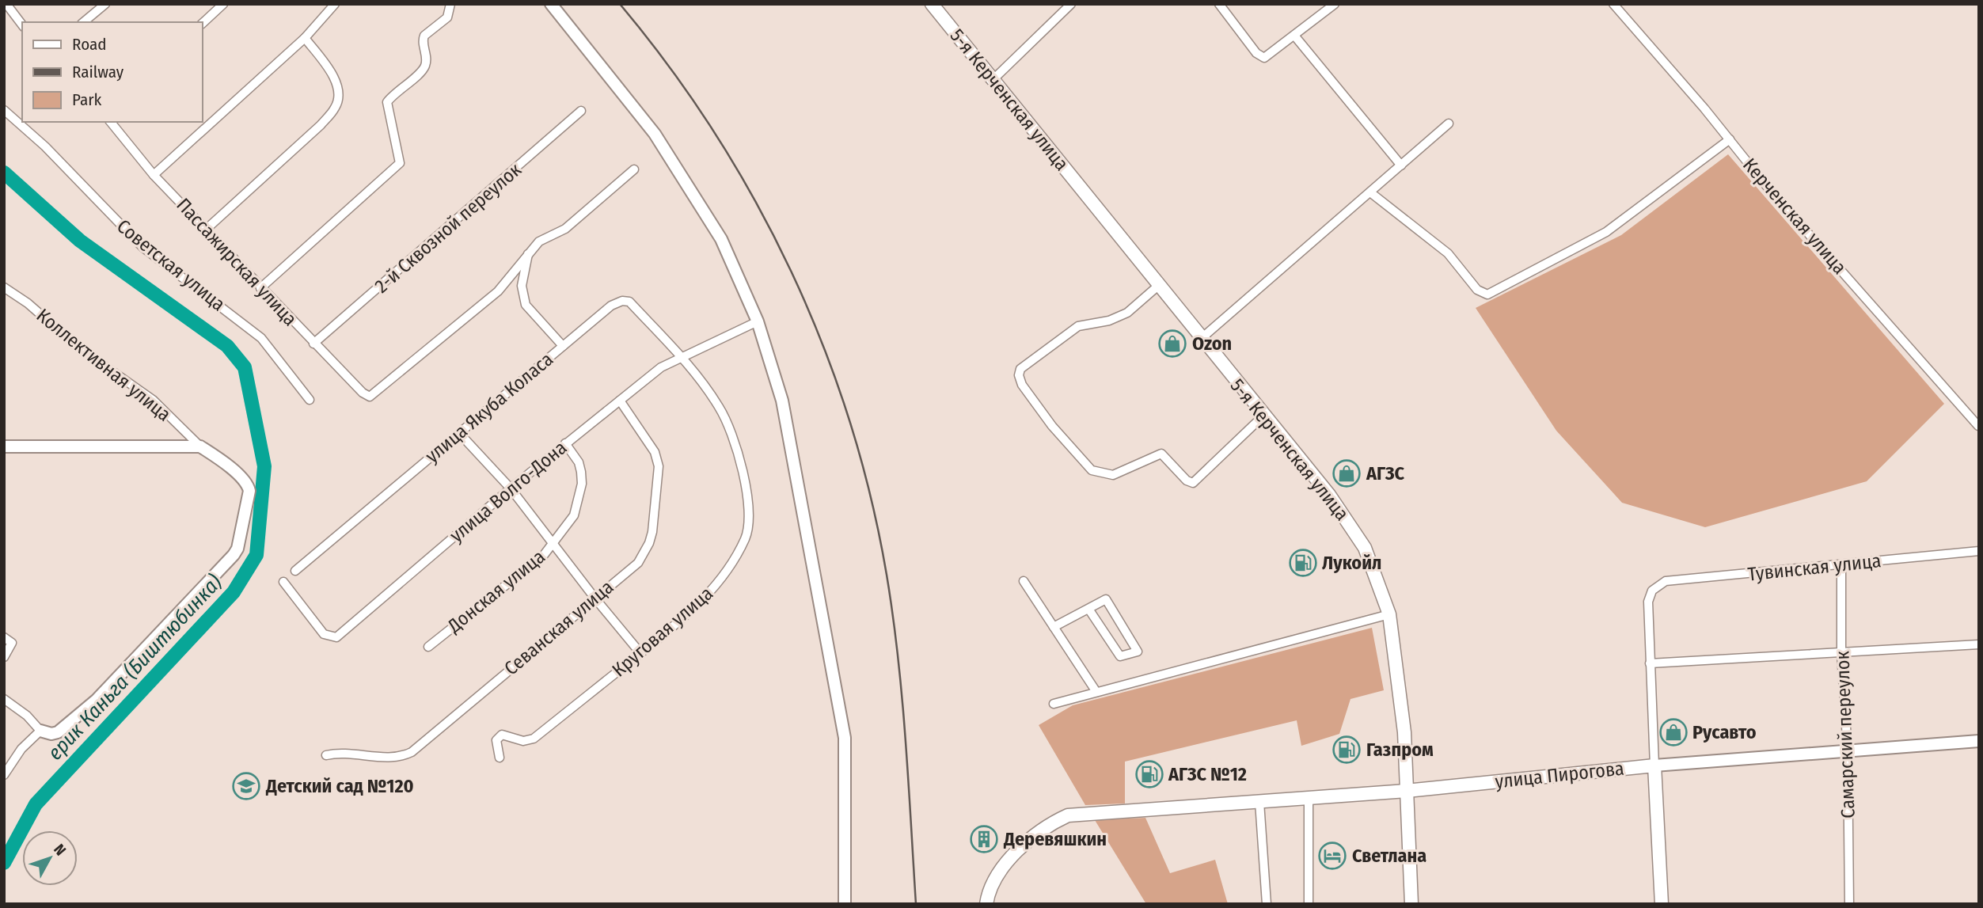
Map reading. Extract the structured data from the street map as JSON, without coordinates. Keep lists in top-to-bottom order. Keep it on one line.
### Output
{"streets":{"main road":["5-я Керченская улица","улица Пирогова"],"street":["Керченская улица","2-й Сквозной переулок","Пассажирская улица","Советская улица","Коллективная улица","улица Якуба Коласа","улица Волго-Дона","Тувинская улица","Донская улица","Севанская улица","Круговая улица","Самарский переулок"]},"crossings":[["5-я Керченская улица","улица Пирогова"],["2-й Сквозной переулок","Пассажирская улица"],["улица Якуба Коласа","улица Волго-Дона"],["улица Якуба Коласа","Круговая улица"],["улица Волго-Дона","Донская улица"],["улица Волго-Дона","Севанская улица"],["улица Волго-Дона","Круговая улица"],["Тувинская улица","Самарский переулок"],["Самарский переулок","улица Пирогова"]],"water":["ерик Каньга (Биштюбинка)"],"places":{"shop":["Ozon","АГЗС","Русавто"],"fuel station":["Лукойл","Газпром","АГЗС №12"],"school or university":["Детский сад №120"],"building":["Деревяшкин"],"hotel":["Светлана"]},"legend":["Road","Railway","Park"],"north":"top right"}
